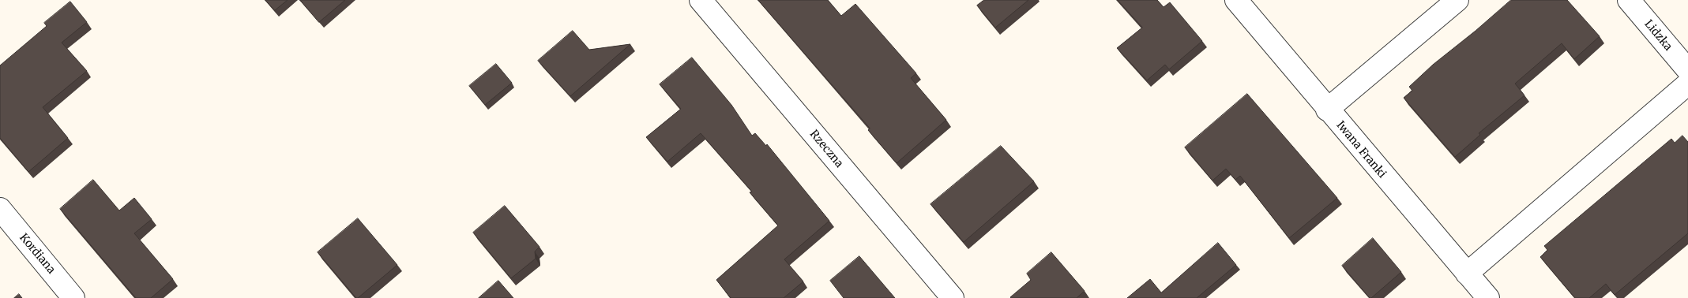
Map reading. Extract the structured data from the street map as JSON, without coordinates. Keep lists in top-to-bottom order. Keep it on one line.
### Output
{"streets":{"street":["Lidzka","Rzeczna","Iwana Franki","Kordiana"]}}
